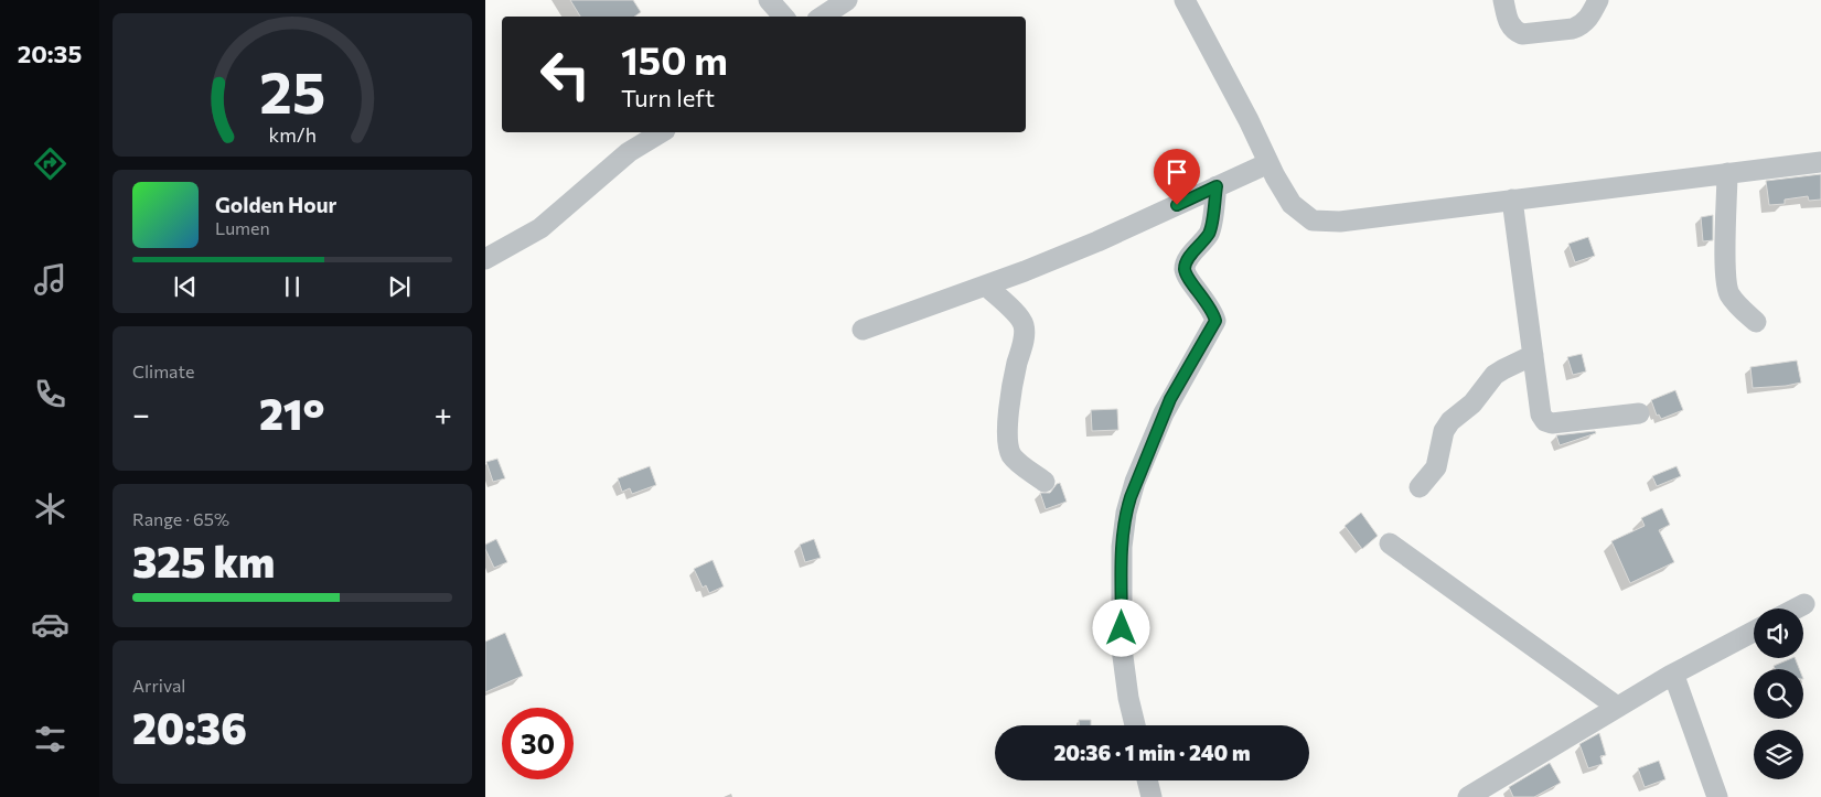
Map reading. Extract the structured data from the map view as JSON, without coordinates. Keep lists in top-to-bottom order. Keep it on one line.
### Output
{"page":{"tabs":"20:35","turn":["150 m","Turn left"],"song":["Golden Hour","Lumen"],"tile":["Climate",["Range · 65%","325 km"],["Arrival","20:36"]],"heat":["−","21°","+"],"limit":"30","trip":"20:36 · 1 min · 240 m","gauge":["25","km/h"]}}
